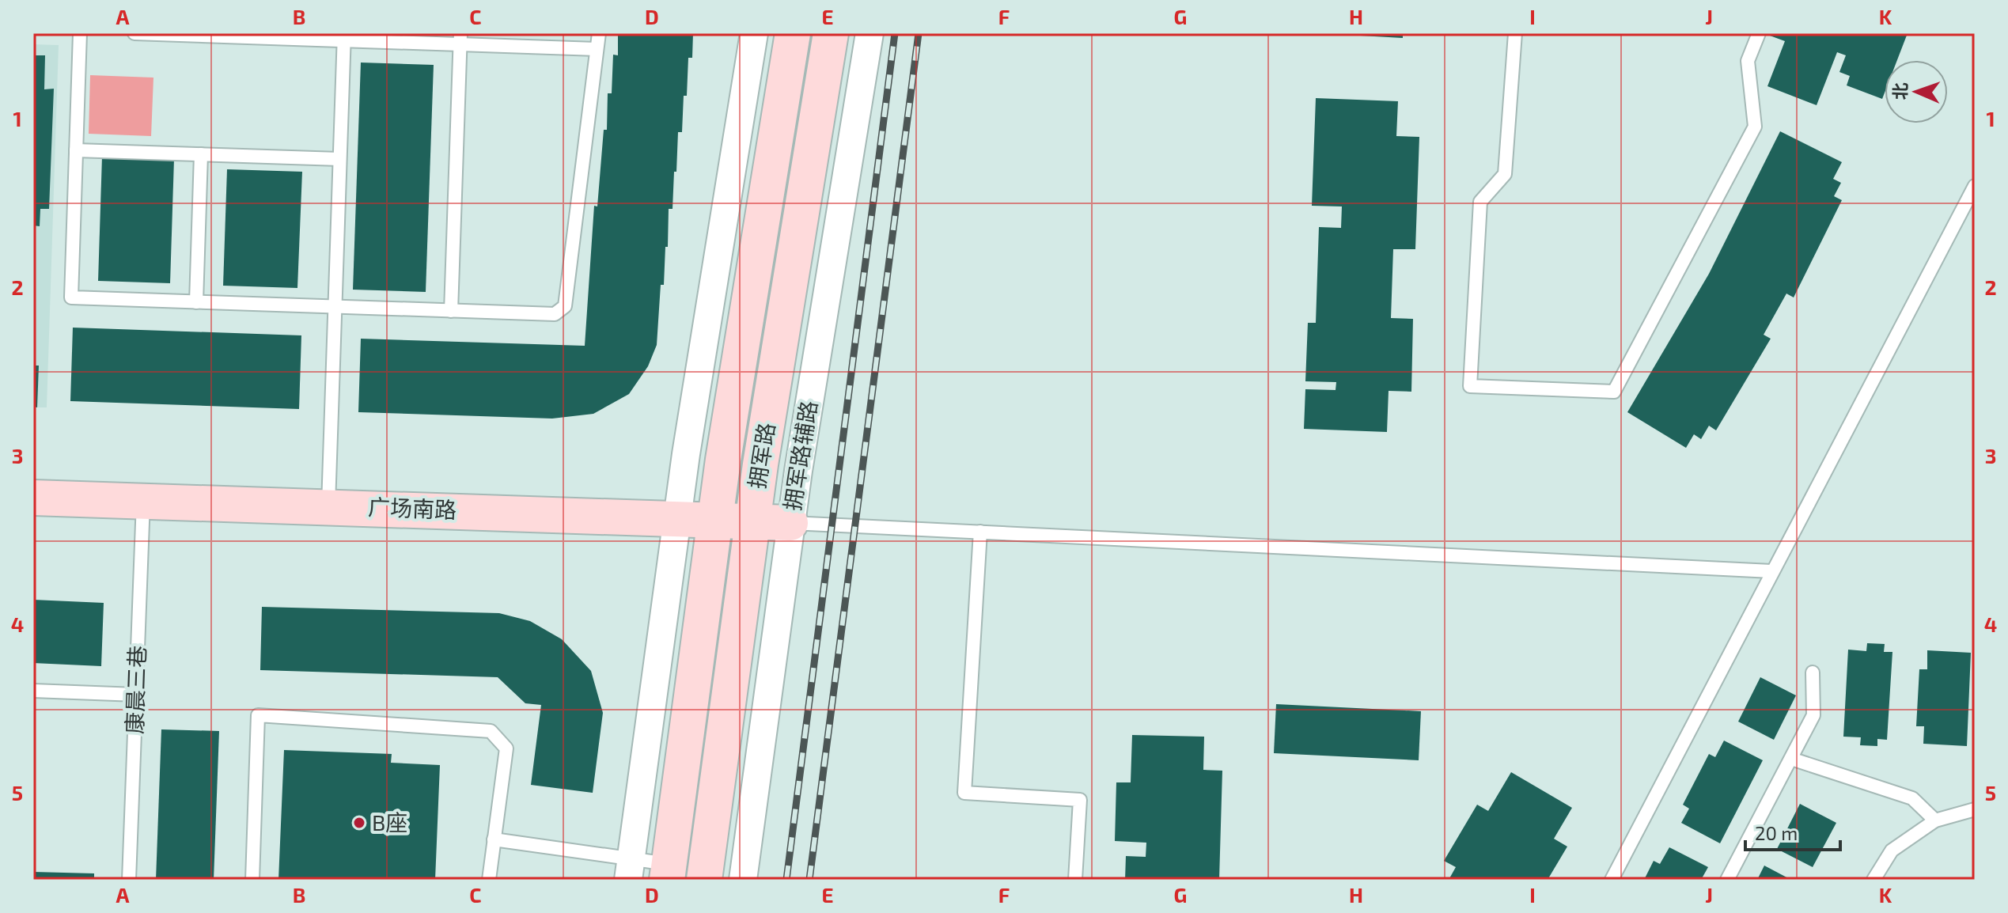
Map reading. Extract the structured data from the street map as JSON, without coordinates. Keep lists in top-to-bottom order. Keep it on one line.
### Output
{"streets":{"main road":["拥军路","广场南路"],"street":["拥军路辅路"],"lane":["康晨三巷"]},"crossings":[["拥军路","广场南路"],["拥军路辅路","广场南路"],["广场南路","康晨三巷"]],"places":["B座"],"scale_bar":"20 m","north":"left","grid":{"columns":["A","B","C","D","E","F","G","H","I","J","K"],"rows":["1","2","3","4","5"]}}
